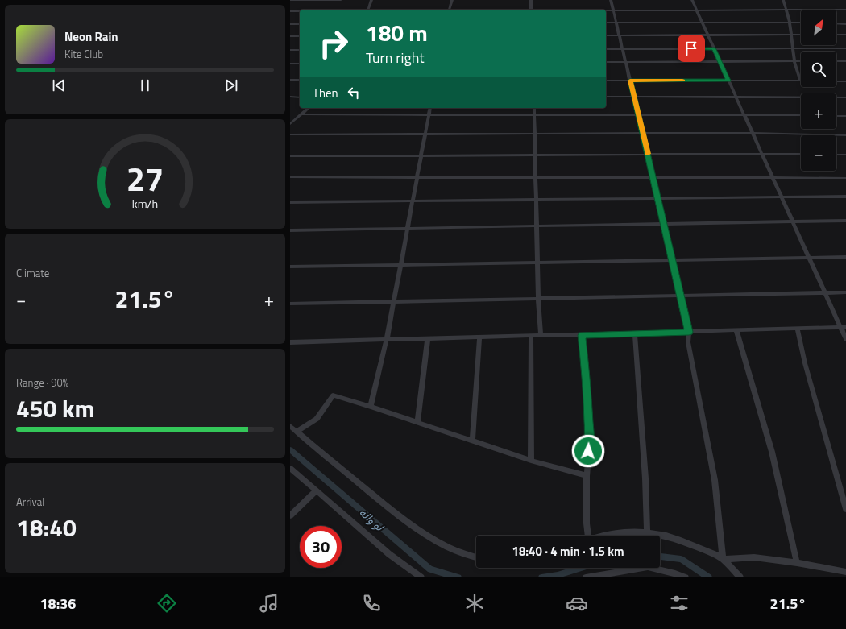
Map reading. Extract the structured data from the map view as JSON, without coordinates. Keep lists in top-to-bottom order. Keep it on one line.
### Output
{"water":["لو واله"],"north":"top right","page":{"map_buttons":["+","−"],"turn":["180 m","Turn right"],"song":["Neon Rain","Kite Club"],"then":"Then","tile":["Climate",["Range · 90%","450 km"],["Arrival","18:40"]],"heat":["−","21.5°","+"],"limit":"30","trip":"18:40 · 4 min · 1.5 km","tabs":["18:36","21.5°"],"gauge":["27","km/h"]}}
